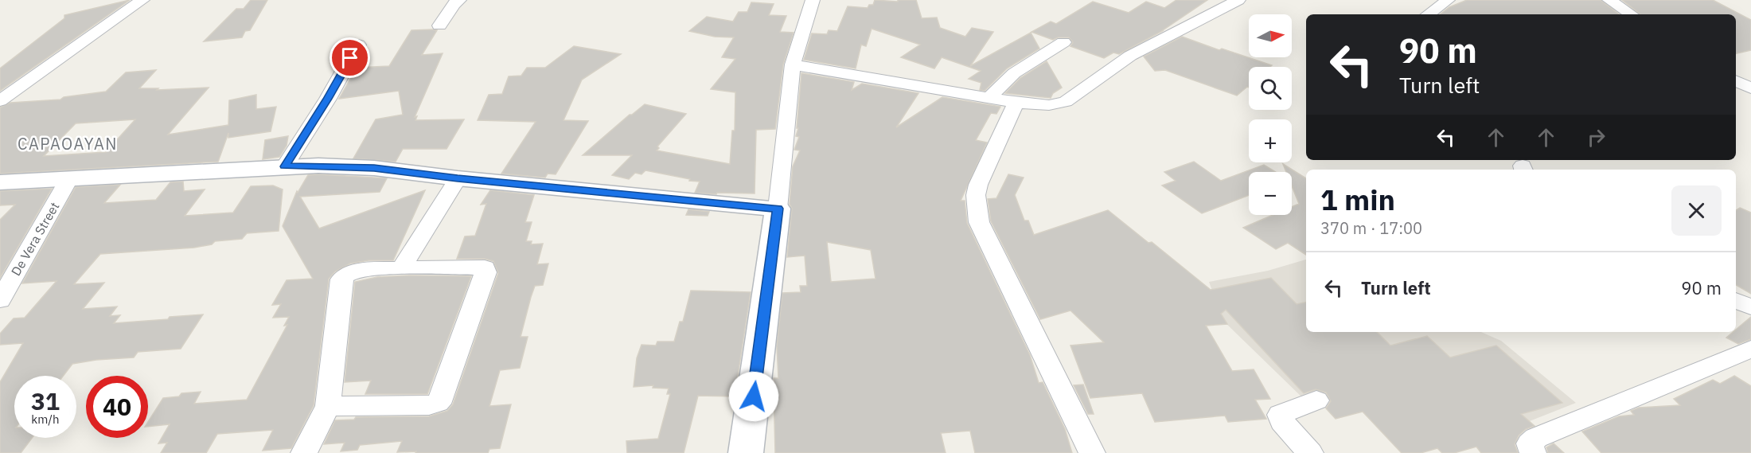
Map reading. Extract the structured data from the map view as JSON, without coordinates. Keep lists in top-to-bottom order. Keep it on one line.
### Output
{"streets":{"street":["De Vera Street"]},"districts":["CAPAOAYAN"],"north":"right","page":{"map_buttons":["+","−"],"turn":["90 m","Turn left"],"heading":["1 min","370 m · 17:00"],"list":[{"name":"Turn left","value":"90 m"}],"speed":"31 km/h","limit":"40"}}
